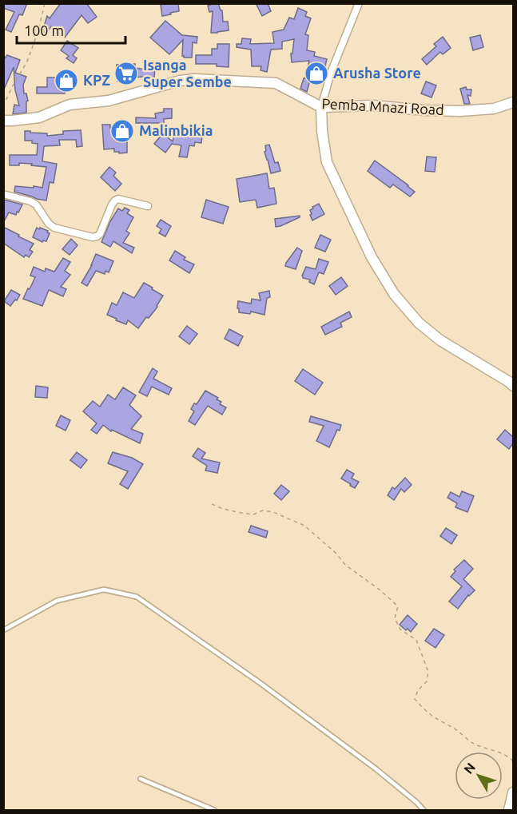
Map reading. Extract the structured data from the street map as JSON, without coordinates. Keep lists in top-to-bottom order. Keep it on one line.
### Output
{"streets":{"main road":["Pemba Mnazi Road"]},"places":{"supermarket":["Isanga Super Sembe"],"shop":["Arusha Store","KPZ","Malimbikia"]},"scale_bar":"100 m","north":"top left"}
